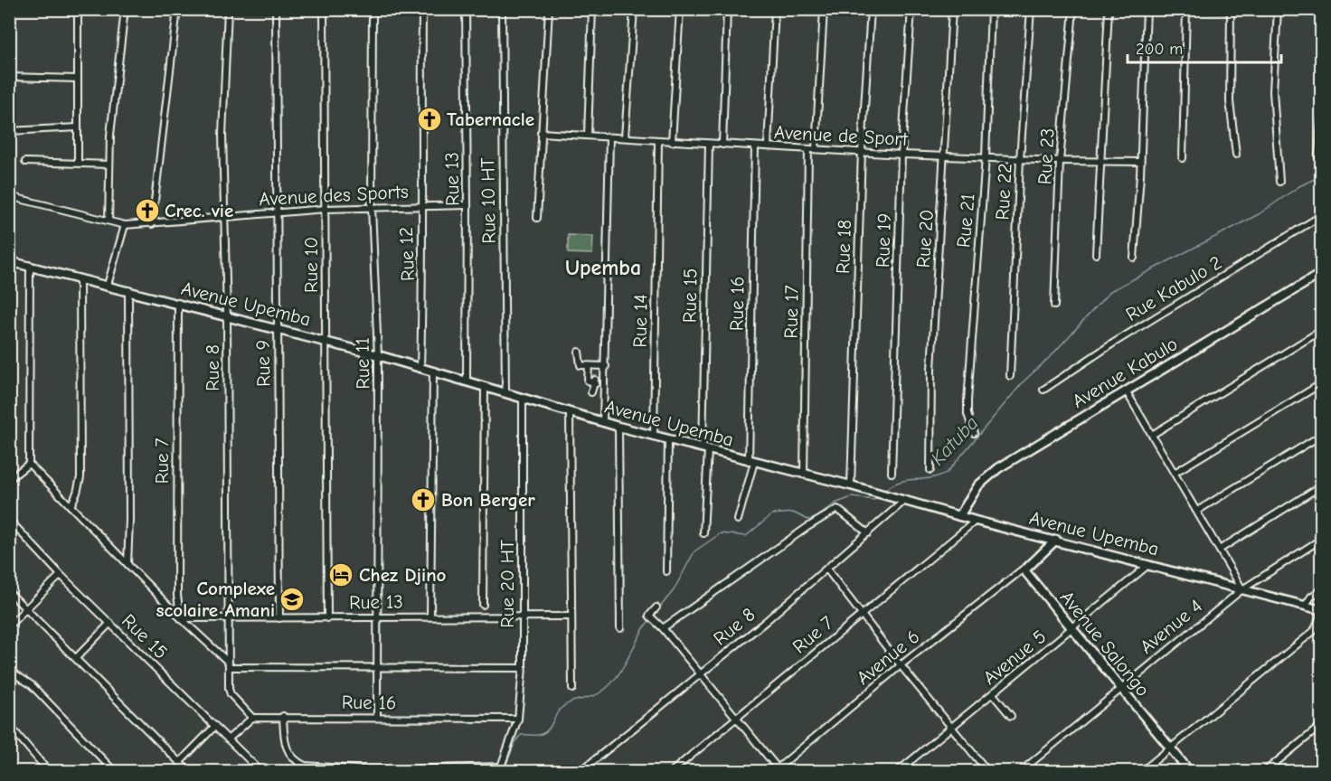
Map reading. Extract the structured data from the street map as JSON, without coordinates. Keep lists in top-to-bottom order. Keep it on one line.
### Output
{"streets":{"street":["Avenue de Sport","Rue 23","Rue 13","Rue 22","Avenue des Sports","Rue 10 HT","Rue 21","Rue 20","Rue 19","Rue 18","Rue 12","Rue 10","Rue Kabulo 2","Rue 15","Avenue Upemba","Rue 16","Rue 17","Rue 14","Rue 9","Rue 11","Rue 8","Avenue Kabulo","Rue 7","Rue 20 HT","Avenue 4","Avenue Salongo","Avenue 6","Avenue 5"]},"crossings":[["Avenue de Sport","Rue 23"],["Avenue de Sport","Rue 22"],["Avenue de Sport","Rue 21"],["Avenue de Sport","Rue 20"],["Avenue de Sport","Rue 19"],["Avenue de Sport","Rue 18"],["Avenue de Sport","Rue 15"],["Avenue de Sport","Rue 16"],["Avenue de Sport","Rue 17"],["Avenue de Sport","Rue 14"],["Rue 13","Avenue des Sports"],["Rue 13","Rue 10"],["Rue 13","Avenue Upemba"],["Rue 13","Rue 9"],["Rue 13","Rue 11"],["Rue 13","Rue 8"],["Rue 13","Rue 7"],["Rue 13","Rue 20 HT"],["Avenue des Sports","Rue 12"],["Avenue des Sports","Rue 10"],["Avenue des Sports","Rue 9"],["Avenue des Sports","Rue 11"],["Avenue des Sports","Rue 8"],["Rue 10 HT","Avenue Upemba"],["Rue 18","Avenue Upemba"],["Rue 12","Avenue Upemba"],["Rue 10","Avenue Upemba"],["Rue 15","Avenue Upemba"],["Avenue Upemba","Rue 16"],["Avenue Upemba","Rue 17"],["Avenue Upemba","Rue 14"],["Avenue Upemba","Rue 9"],["Avenue Upemba","Rue 11"],["Avenue Upemba","Rue 8"],["Avenue Upemba","Avenue Kabulo"],["Avenue Upemba","Rue 7"],["Avenue Upemba","Rue 20 HT"],["Avenue Upemba","Avenue 4"],["Avenue Upemba","Avenue 5"],["Rue 16","Rue 11"],["Rue 16","Rue 8"],["Rue 16","Rue 20 HT"],["Avenue 4","Avenue Salongo"],["Avenue Salongo","Avenue 6"],["Avenue Salongo","Avenue 5"]],"districts":["Upemba"],"water":["Katuba"],"places":{"church":["Tabernacle","Crec. vie","Bon Berger"],"hotel":["Chez Djino"],"school or university":["Complexe scolaire Amani"]},"scale_bar":"200 m"}
